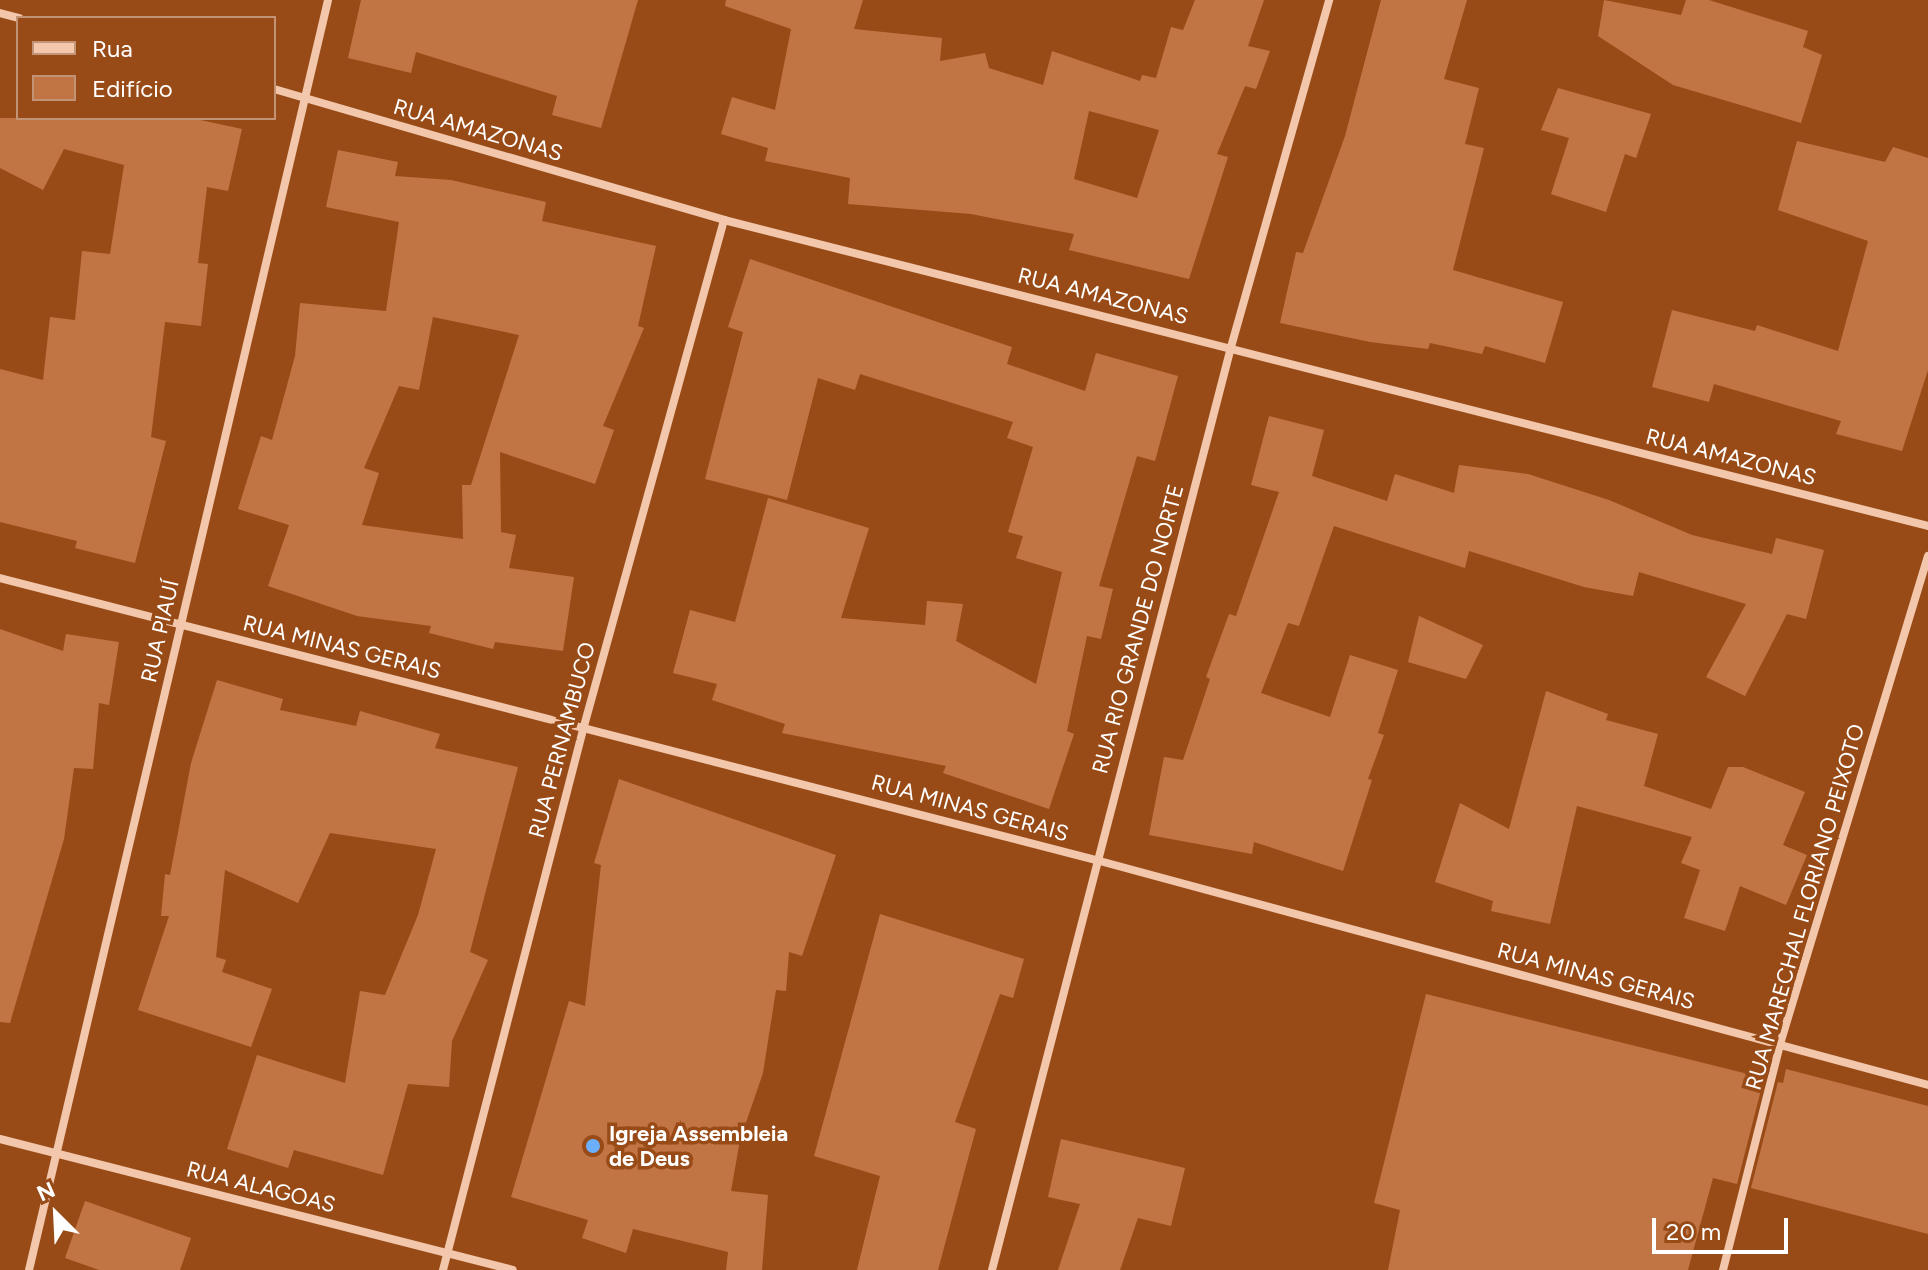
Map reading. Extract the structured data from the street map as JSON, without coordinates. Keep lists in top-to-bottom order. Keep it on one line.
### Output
{"streets":{"street":["RUA AMAZONAS","RUA RIO GRANDE DO NORTE","RUA PIAUÍ","RUA MINAS GERAIS","RUA PERNAMBUCO","RUA MARECHAL FLORIANO PEIXOTO","RUA ALAGOAS"]},"crossings":[["RUA AMAZONAS","RUA RIO GRANDE DO NORTE"],["RUA AMAZONAS","RUA PIAUÍ"],["RUA AMAZONAS","RUA PERNAMBUCO"],["RUA RIO GRANDE DO NORTE","RUA MINAS GERAIS"],["RUA PIAUÍ","RUA MINAS GERAIS"],["RUA PIAUÍ","RUA ALAGOAS"],["RUA MINAS GERAIS","RUA PERNAMBUCO"],["RUA MINAS GERAIS","RUA MARECHAL FLORIANO PEIXOTO"],["RUA PERNAMBUCO","RUA ALAGOAS"]],"places":["Igreja Assembleia de Deus"],"legend":["Rua","Edifício"],"scale_bar":"20 m","north":"top left"}
